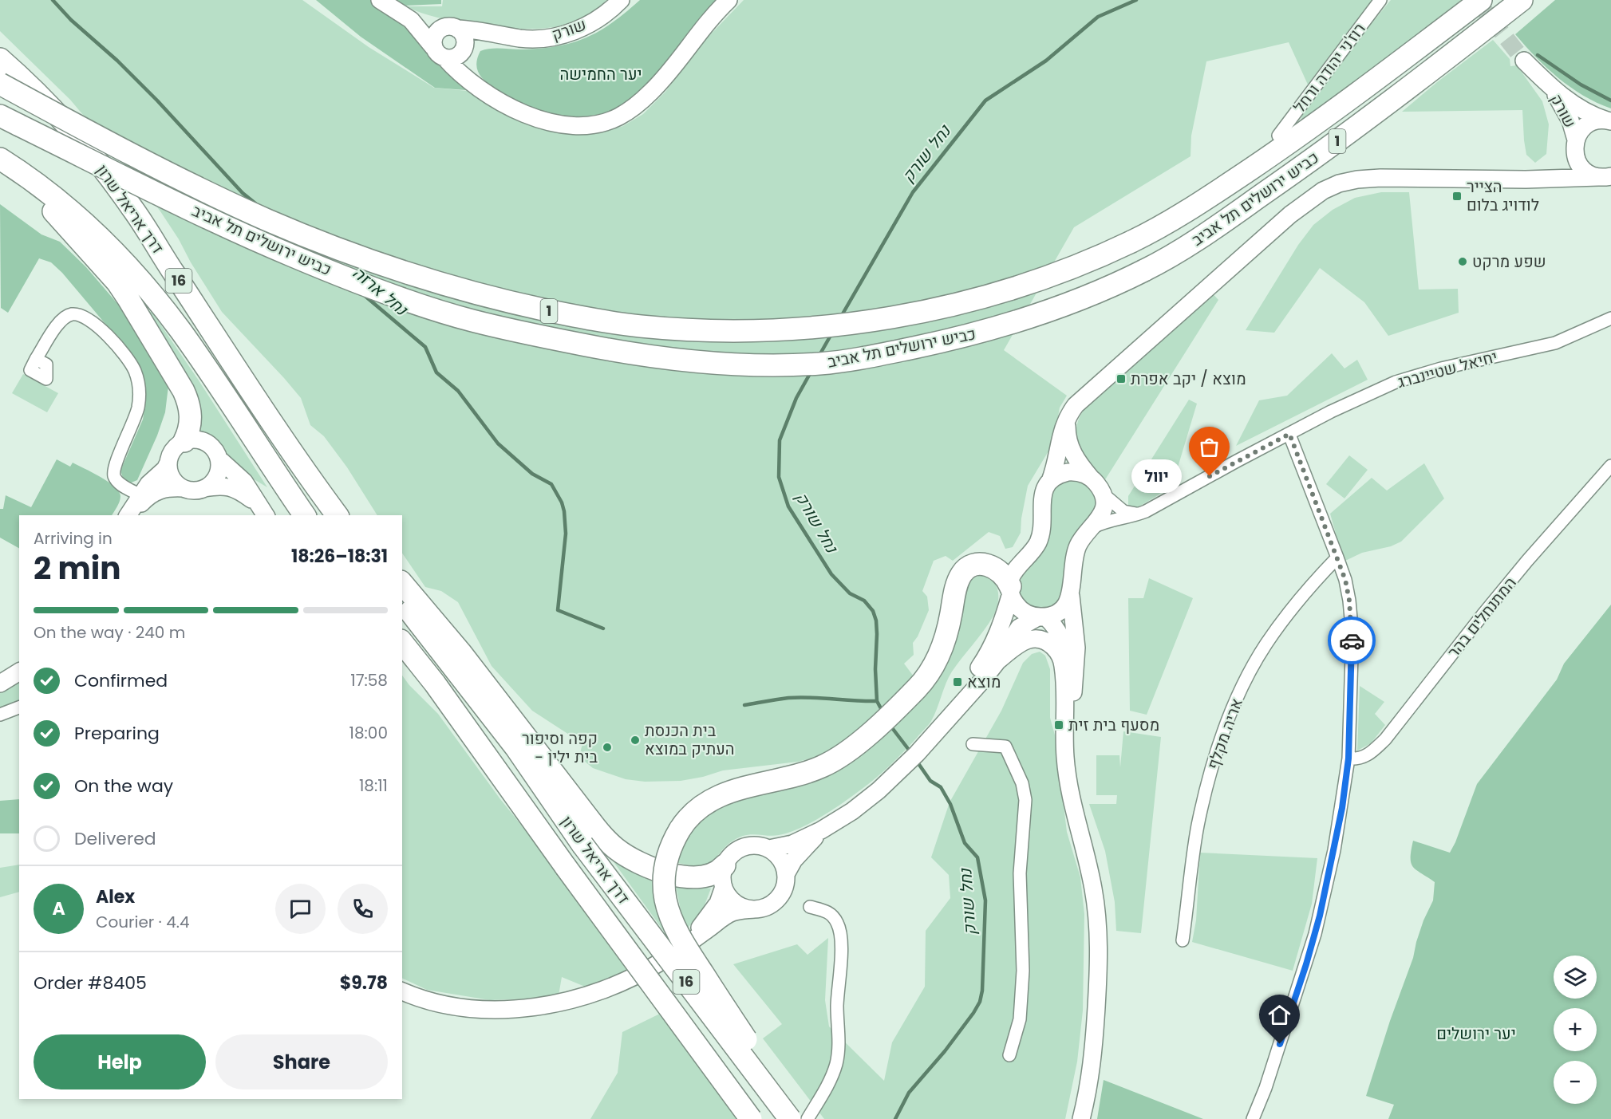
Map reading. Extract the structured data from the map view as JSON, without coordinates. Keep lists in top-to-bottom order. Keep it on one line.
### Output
{"streets":{"highway":["1","כביש ירושלים תל אביב","דרך אריאל שרון","16"],"main road":["שורק"],"street":["רוז'ני יהודה ורחל","יחיאל שטיינברג","המתנחלים בהר","אריה מקלף"]},"water":["נחל שורק","נחל ארזה"],"parks":["יער החמישה","יער ירושלים"],"places":{"transit":["הצייר לודויג בלום","מוצא / יקב אפרת","מוצא","מסעף בית זית"],"other":["שפע מרקט","יוול","בית הכנסת העתיק במוצא","קפה וסיפור - בית ילין"]},"page":{"bubble":"יוול","heading":["2 min","Arriving in","18:26–18:31"],"panel":["Alex","Courier · 4.4","Order #8405","$9.78"],"bar":"On the way · 240 m","list":[["Confirmed","17:58"],["Preparing","18:00"],["On the way","18:11"],"Delivered"],"round":"A","map_buttons":["+","−"],"buttons":["Help","Share"]}}
